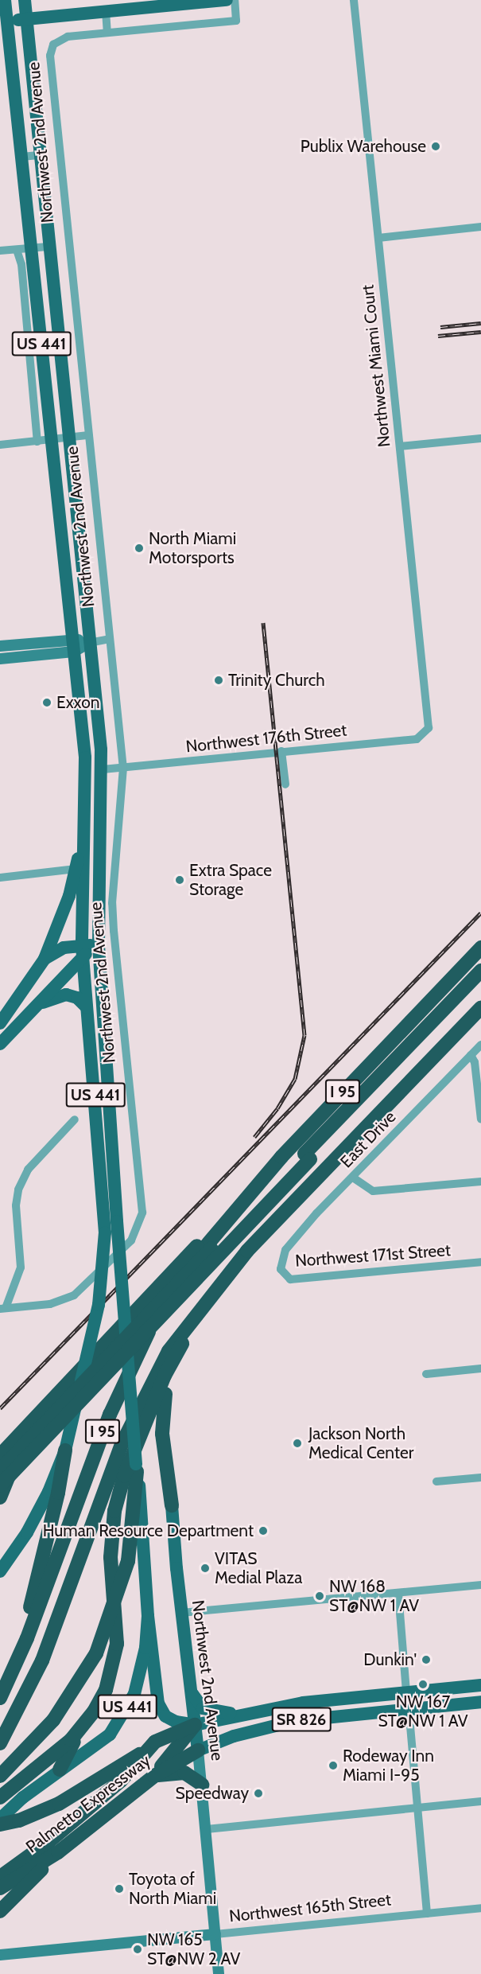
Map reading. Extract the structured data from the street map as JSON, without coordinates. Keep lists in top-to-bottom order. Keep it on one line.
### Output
{"streets":{"highway":["I 95","SR 826","Palmetto Expressway"],"main road":["Northwest 2nd Avenue","US 441"],"street":["Northwest Miami Court","Northwest 176th Street","East Drive","Northwest 171st Street","Northwest 165th Street"]},"crossings":[["Northwest 2nd Avenue","US 441"],["Northwest 2nd Avenue","Northwest 176th Street"],["Northwest 2nd Avenue","SR 826"],["Northwest 2nd Avenue","Palmetto Expressway"],["Northwest 2nd Avenue","Northwest 165th Street"],["Northwest Miami Court","Northwest 176th Street"],["East Drive","Northwest 171st Street"],["SR 826","Palmetto Expressway"]],"places":["Publix Warehouse","North Miami Motorsports","Trinity Church","Exxon","Extra Space Storage","Jackson North Medical Center","Human Resource Department","VITAS Medial Plaza","NW 168 ST@NW 1 AV","Dunkin'","NW 167 ST@NW 1 AV","Rodeway Inn Miami I-95","Speedway","Toyota of North Miami","NW 165 ST@NW 2 AV"]}
